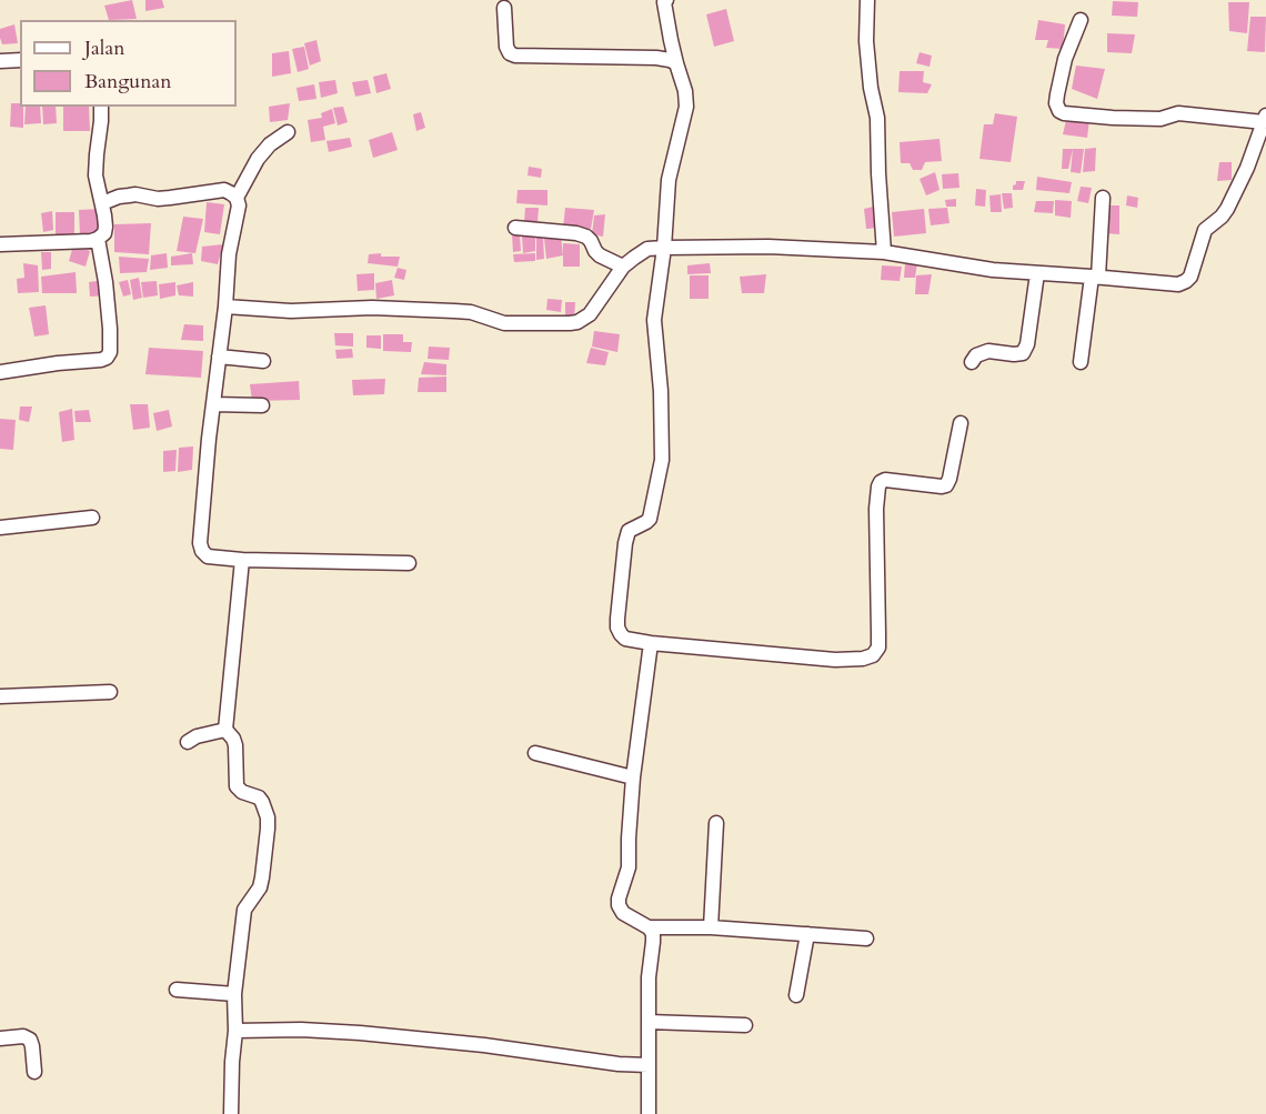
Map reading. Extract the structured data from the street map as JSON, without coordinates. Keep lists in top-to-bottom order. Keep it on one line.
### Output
{"legend":["Jalan","Bangunan"]}
